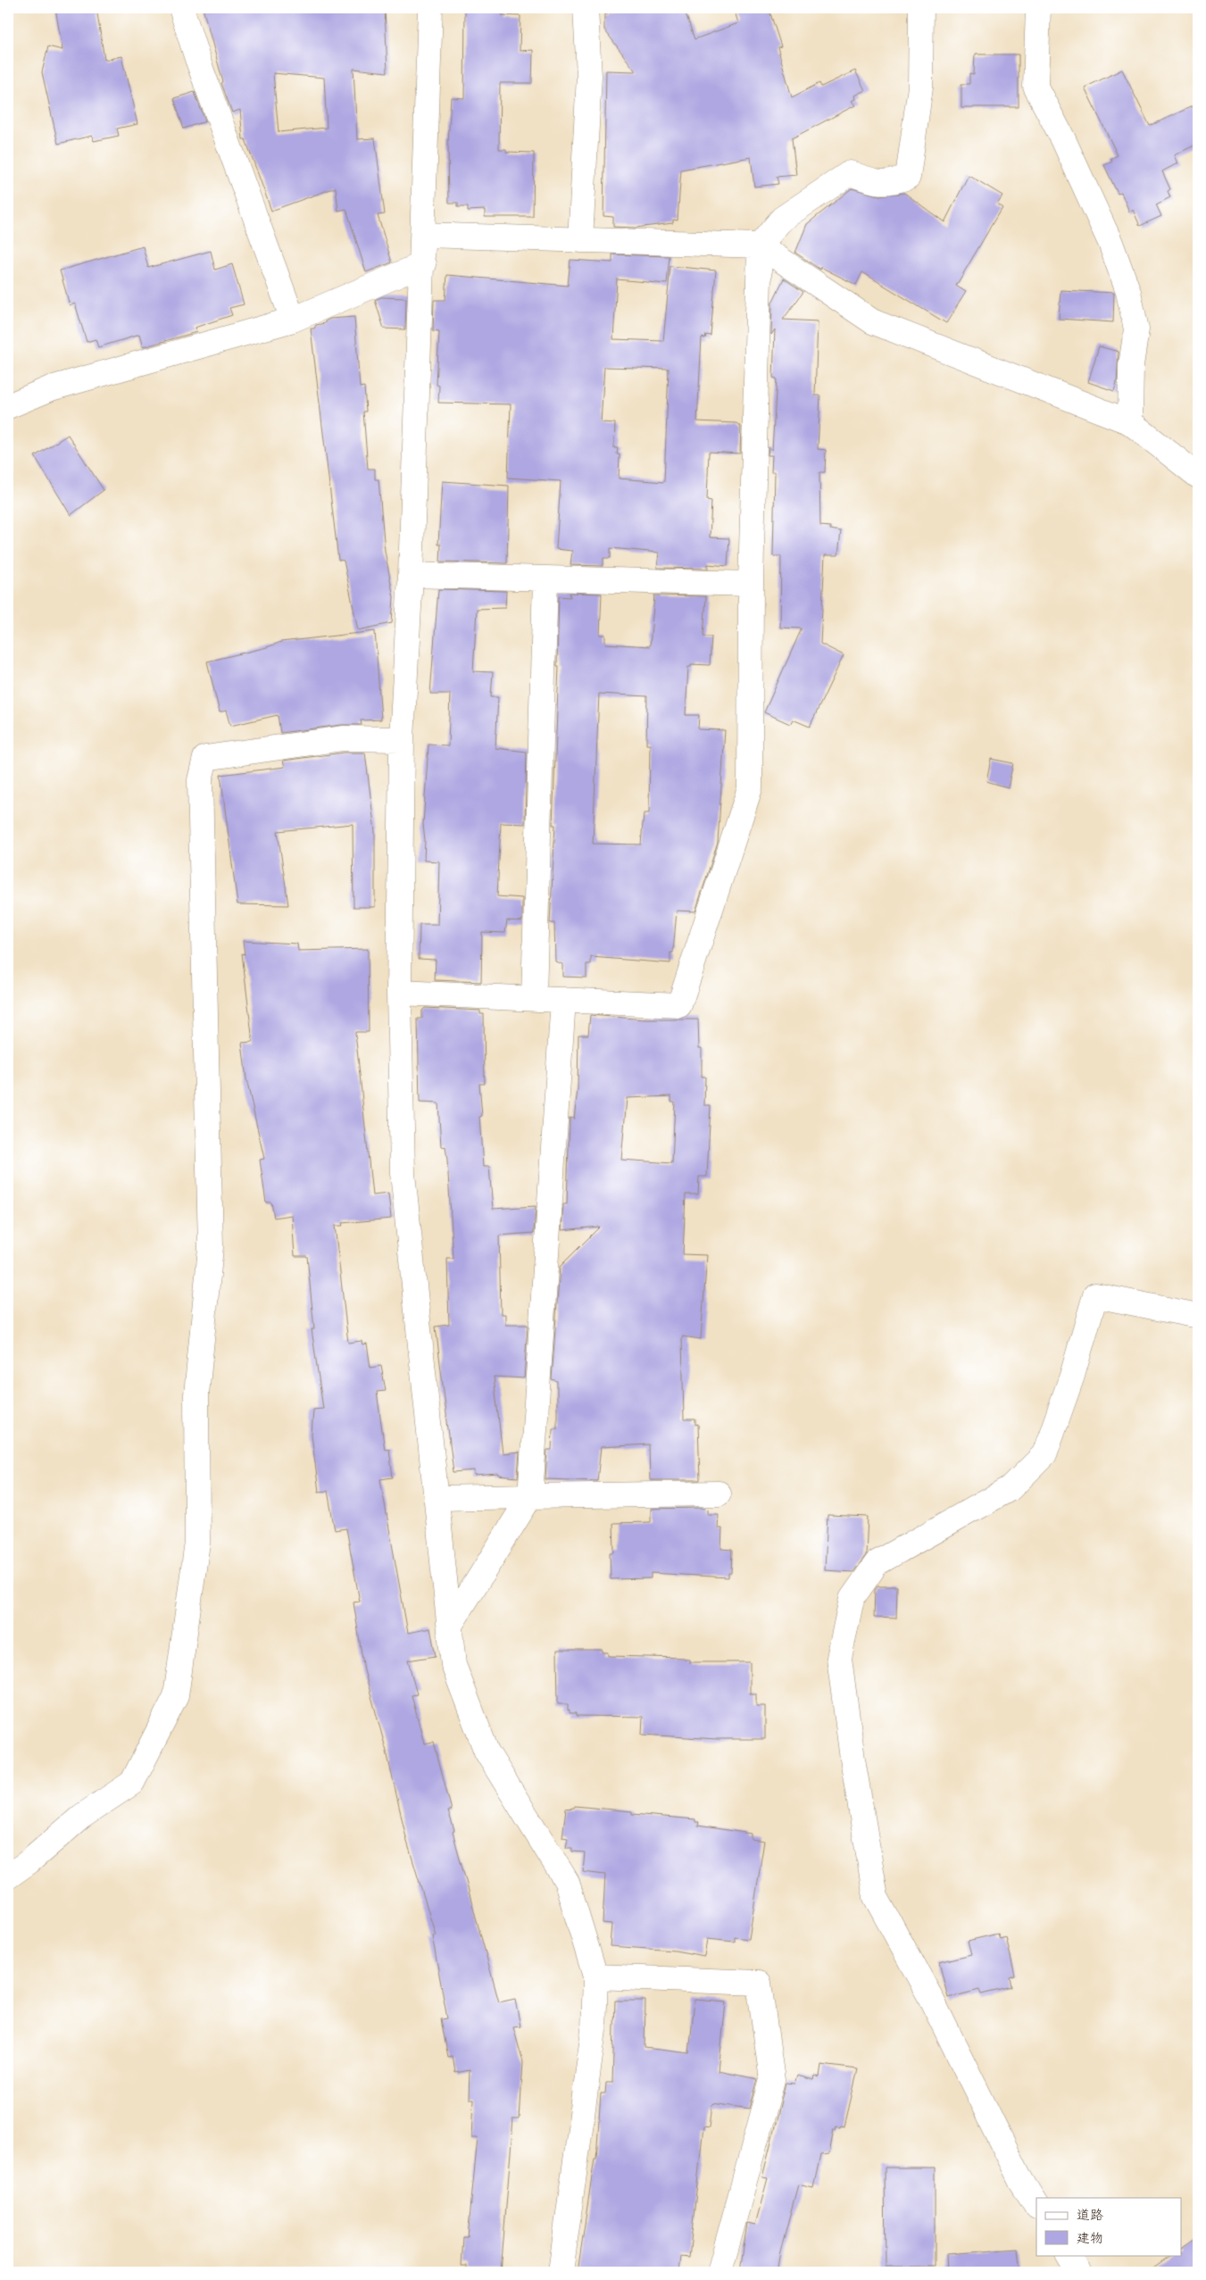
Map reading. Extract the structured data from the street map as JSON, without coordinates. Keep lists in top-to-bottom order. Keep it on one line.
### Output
{"legend":["道路","建物"]}
